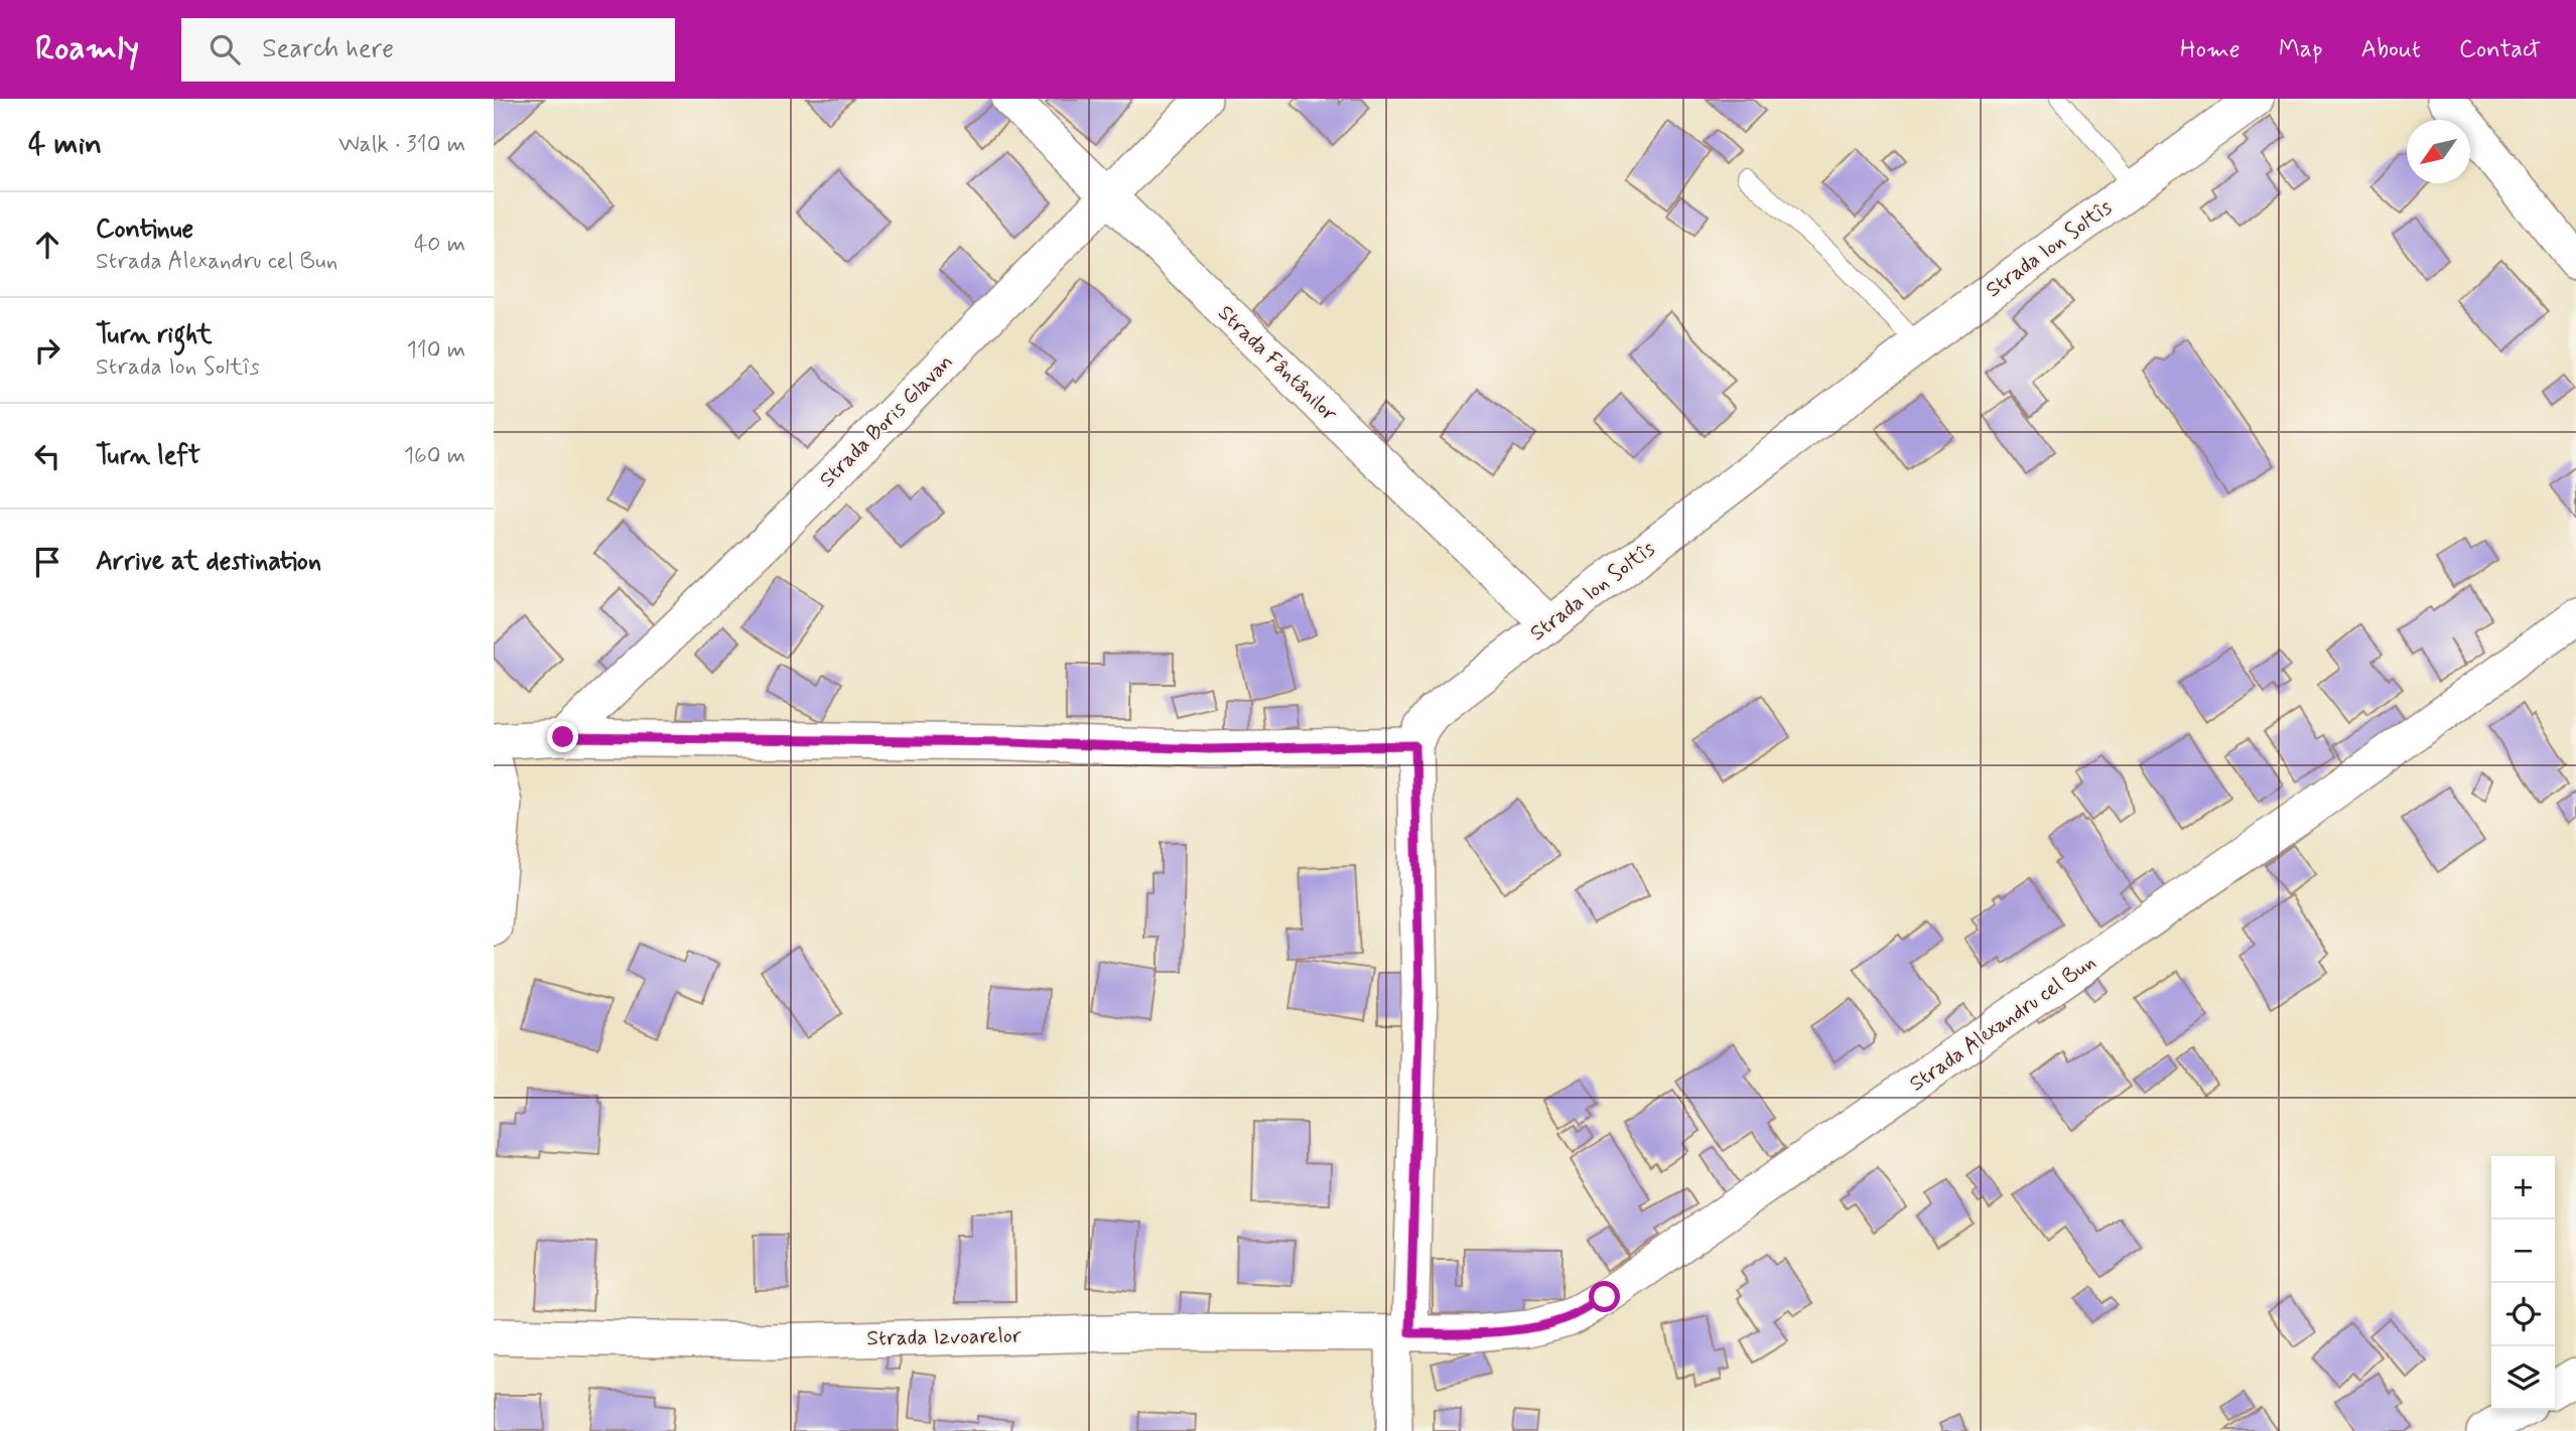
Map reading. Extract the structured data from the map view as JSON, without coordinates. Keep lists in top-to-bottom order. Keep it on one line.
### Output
{"streets":{"street":["Strada Ion Soltîs","Strada Fântânilor","Strada Boris Glavan","Strada Alexandru cel Bun","Strada Izvoarelor"]},"crossings":[["Strada Ion Soltîs","Strada Fântânilor"],["Strada Fântânilor","Strada Boris Glavan"],["Strada Alexandru cel Bun","Strada Izvoarelor"]],"north":"bottom left","page":{"header":"Roamly","search":"Search here","nav":["Home","Map","About","Contact"],"heading":["4 min","Walk · 310 m"],"list":[["Continue","Strada Alexandru cel Bun","40 m"],["Turn right","Strada Ion Soltîs","110 m"],["Turn left","160 m"],"Arrive at destination"],"map_buttons":["+","−"]}}
